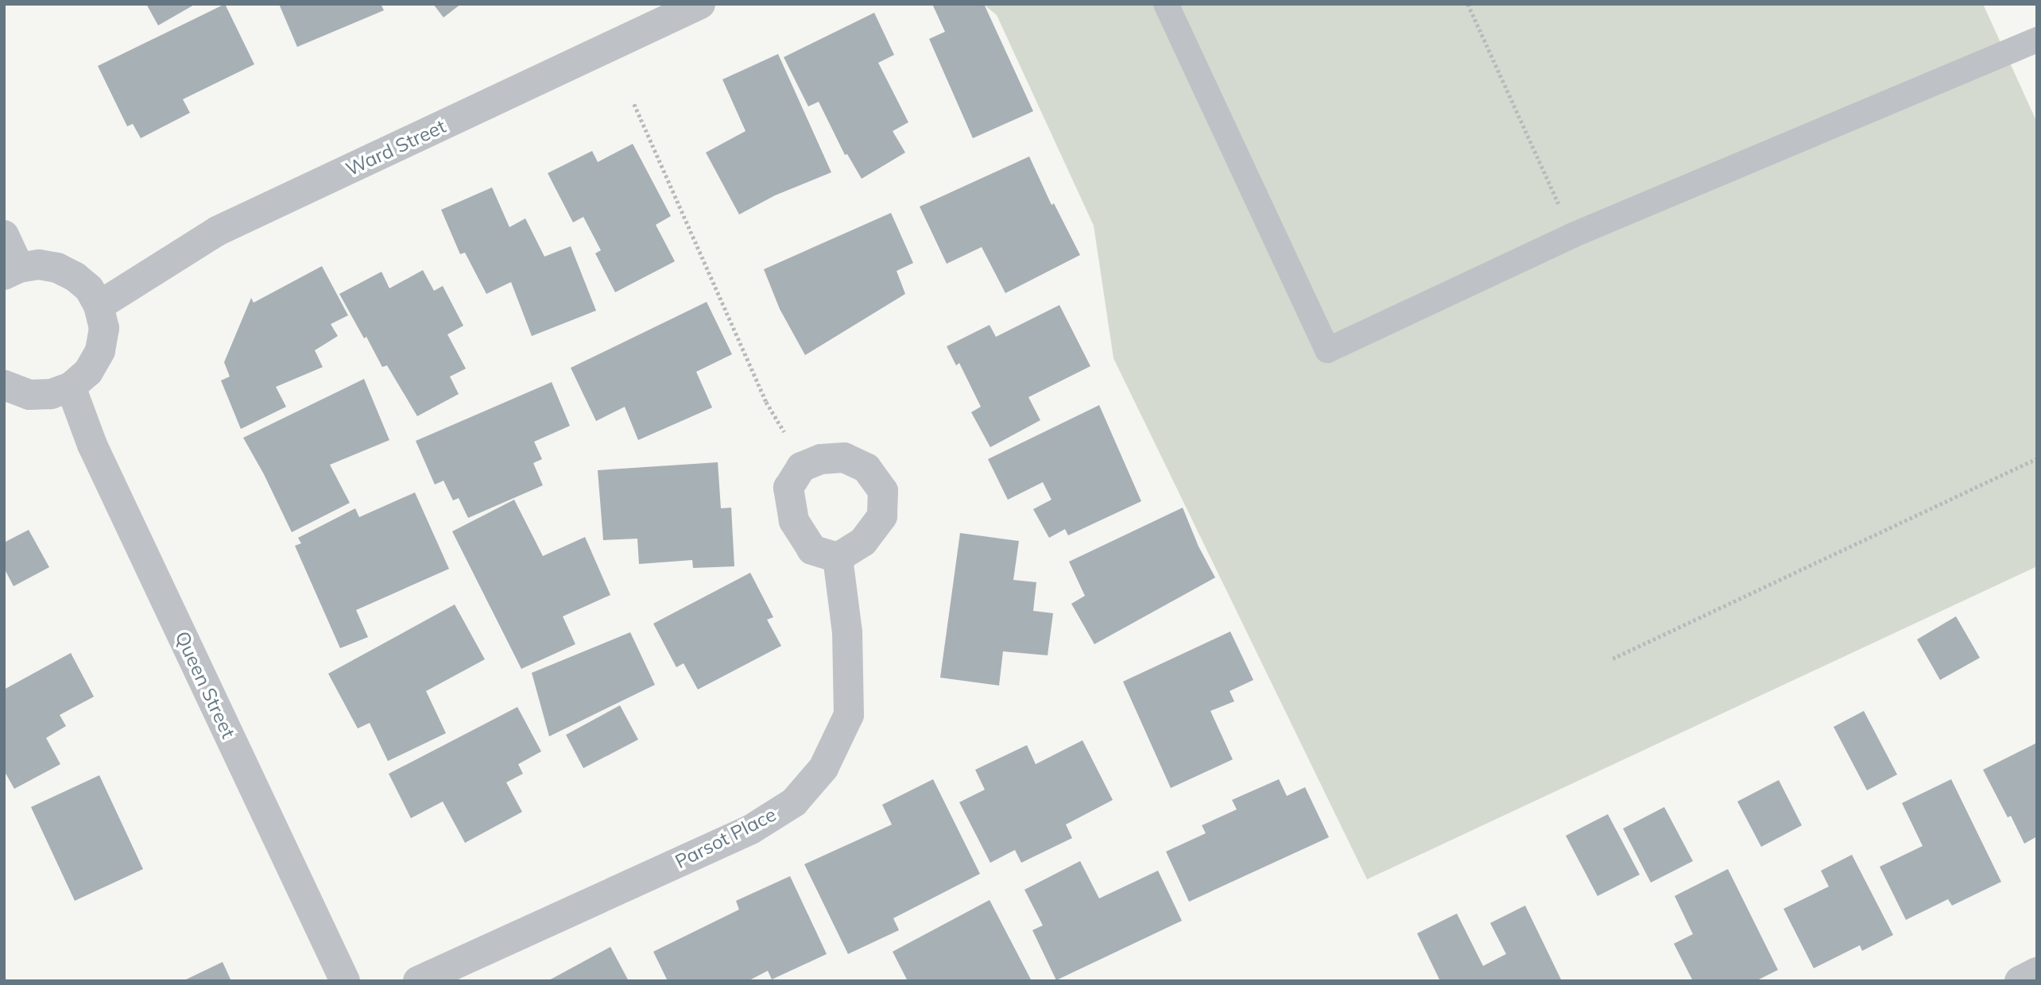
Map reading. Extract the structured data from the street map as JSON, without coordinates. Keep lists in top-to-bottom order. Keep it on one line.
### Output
{"streets":{"street":["Ward Street","Queen Street","Parsot Place"]}}
